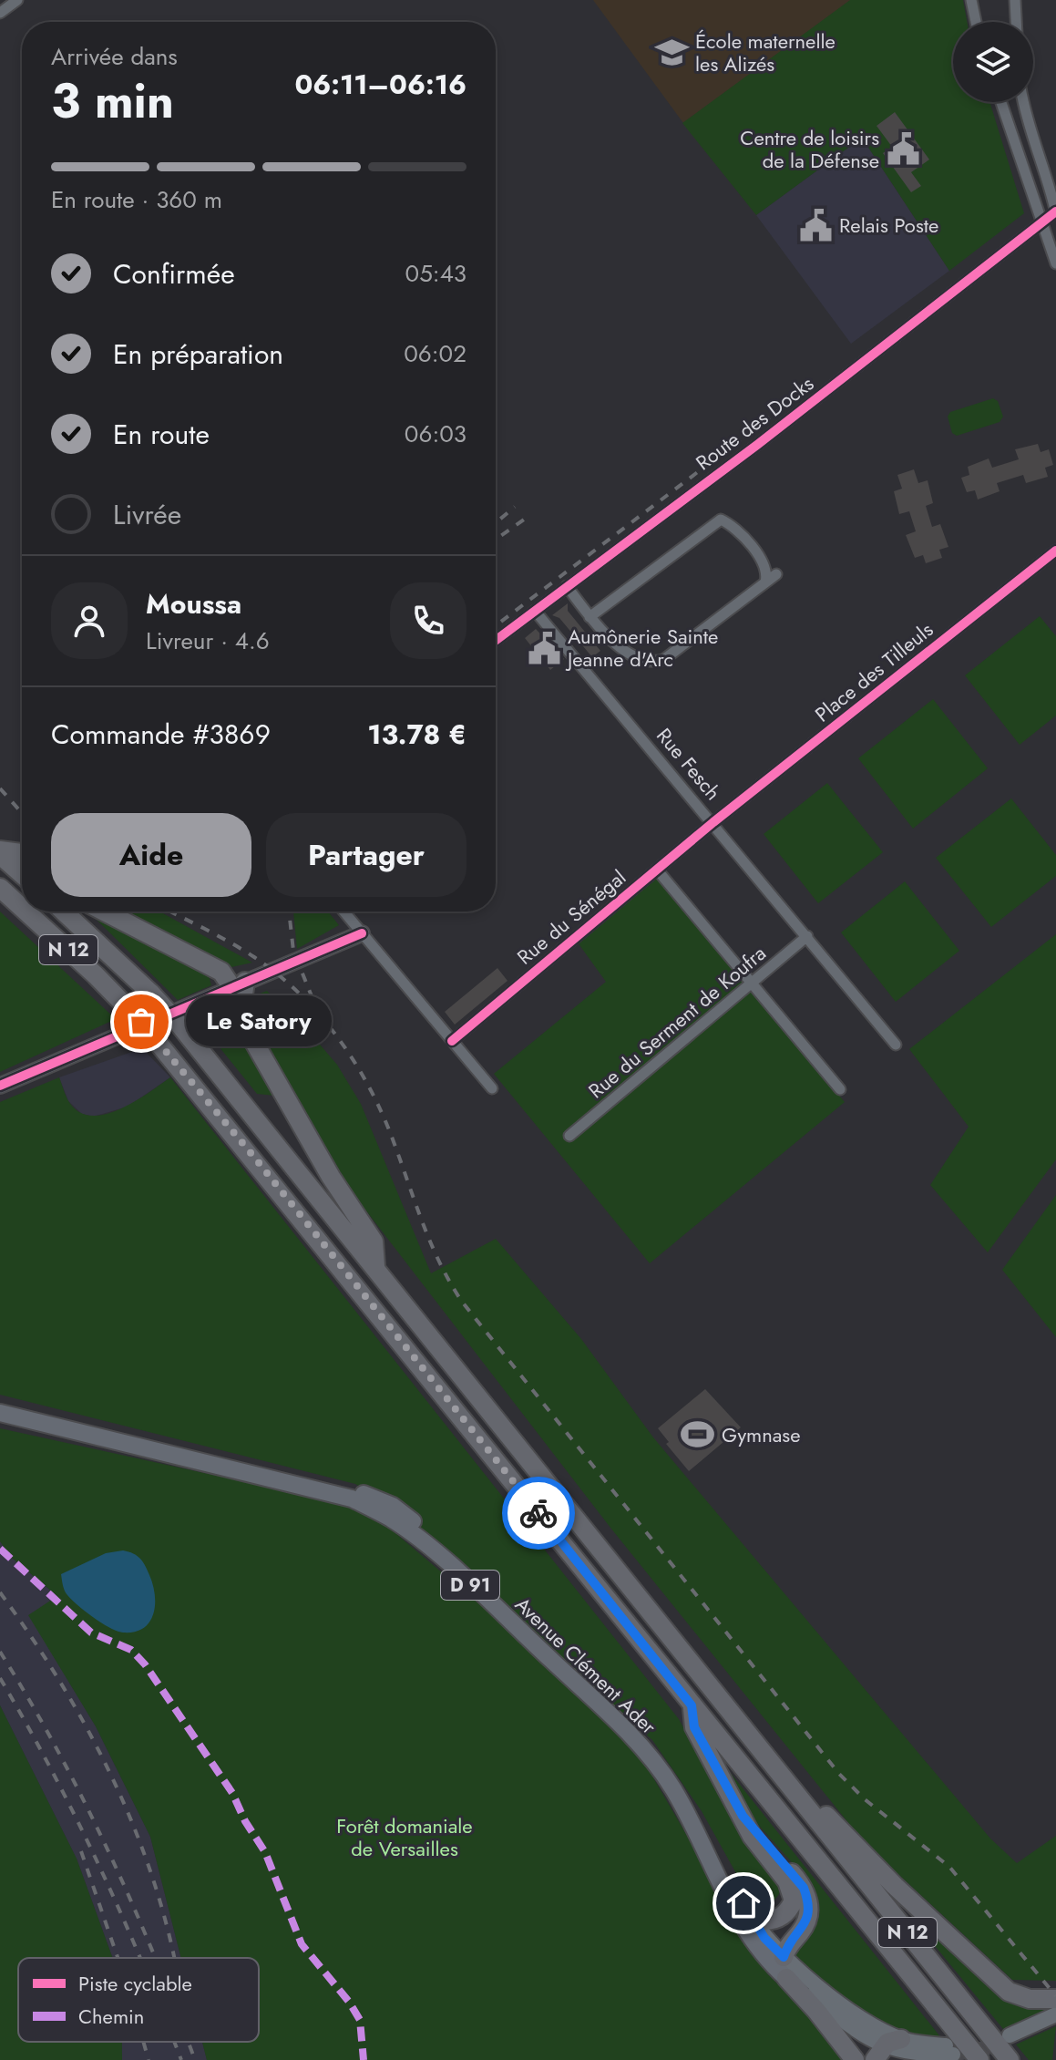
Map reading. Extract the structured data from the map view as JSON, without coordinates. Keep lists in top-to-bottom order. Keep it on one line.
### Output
{"streets":{"highway":["N 12"],"main road":["D 91","Avenue Clément Ader"],"street":["Route des Docks","Place des Tilleuls","Rue Fesch","Rue du Sénégal","Rue du Serment de Koufra"]},"crossings":[["Route des Docks","Rue Fesch"],["Place des Tilleuls","Rue Fesch"],["Place des Tilleuls","Rue du Sénégal"],["Rue Fesch","Rue du Sénégal"],["Rue Fesch","Rue du Serment de Koufra"]],"parks":["Forêt domaniale de Versailles"],"places":{"school or university":["École maternelle les Alizés"],"public building":["Centre de loisirs de la Défense","Relais Poste","Aumônerie Sainte Jeanne d'Arc"],"other":["Le Satory"],"sports":["Gymnase"]},"legend":["Piste cyclable","Chemin"],"page":{"heading":["3 min","Arrivée dans","06:11–06:16"],"panel":["Moussa","Livreur · 4.6","Commande #3869","13.78 €"],"bar":"En route · 360 m","list":[["Confirmée","05:43"],["En préparation","06:02"],["En route","06:03"],"Livrée"],"buttons":["Aide","Partager"],"bubble":"Le Satory"}}
